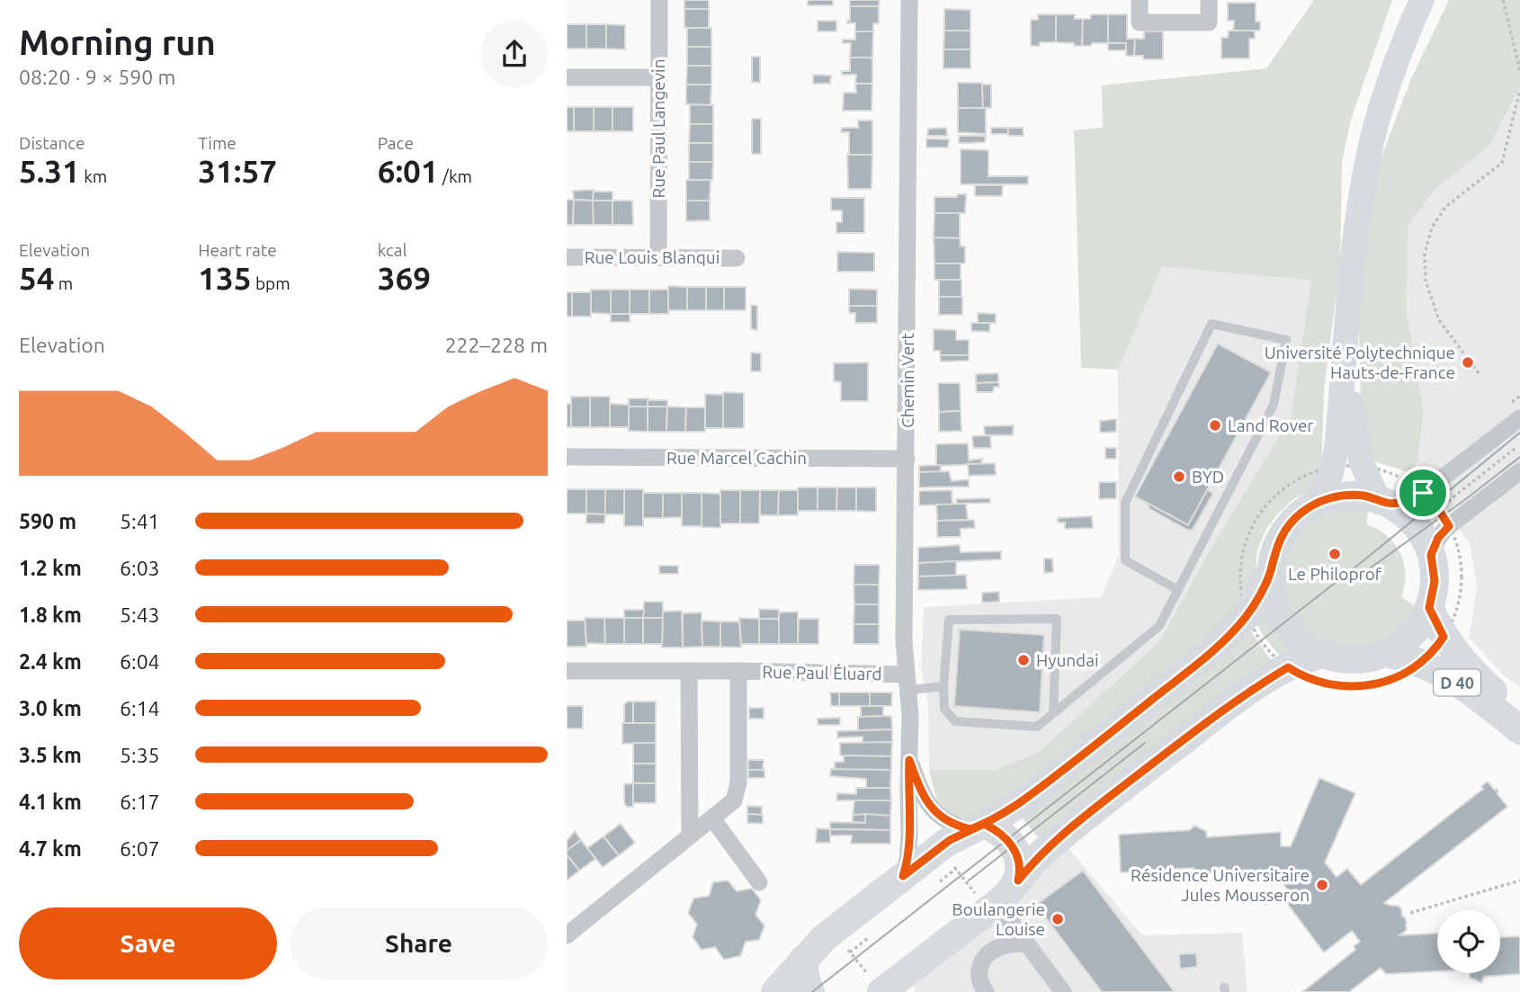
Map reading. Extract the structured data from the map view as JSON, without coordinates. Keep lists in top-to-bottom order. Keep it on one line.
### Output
{"streets":{"main road":["D 40"],"street":["Rue Paul Langevin","Rue Louis Blanqui","Chemin Vert","Rue Marcel Cachin","Rue Paul Éluard"]},"crossings":[["Rue Paul Langevin","Rue Louis Blanqui"],["Chemin Vert","Rue Marcel Cachin"],["Chemin Vert","Rue Paul Éluard"]],"places":["Université Polytechnique Hauts-de-France","Land Rover","BYD","Le Philoprof","Hyundai","Résidence Universitaire Jules Mousseron","Boulangerie Louise"],"page":{"heading":["Morning run","08:20 · 9 × 590 m"],"stats":[["Distance","5.31 km"],["Time","31:57"],["Pace","6:01 /km"],["Elevation","54 m"],["Heart rate","135 bpm"],["kcal","369"]],"chart":["Elevation","222–228 m"],"list":[{"name":"590 m","note":"5:41"},{"name":"1.2 km","note":"6:03"},{"name":"1.8 km","note":"5:43"},{"name":"2.4 km","note":"6:04"},{"name":"3.0 km","note":"6:14"},{"name":"3.5 km","note":"5:35"},{"name":"4.1 km","note":"6:17"},{"name":"4.7 km","note":"6:07"}],"buttons":["Save","Share"]}}
